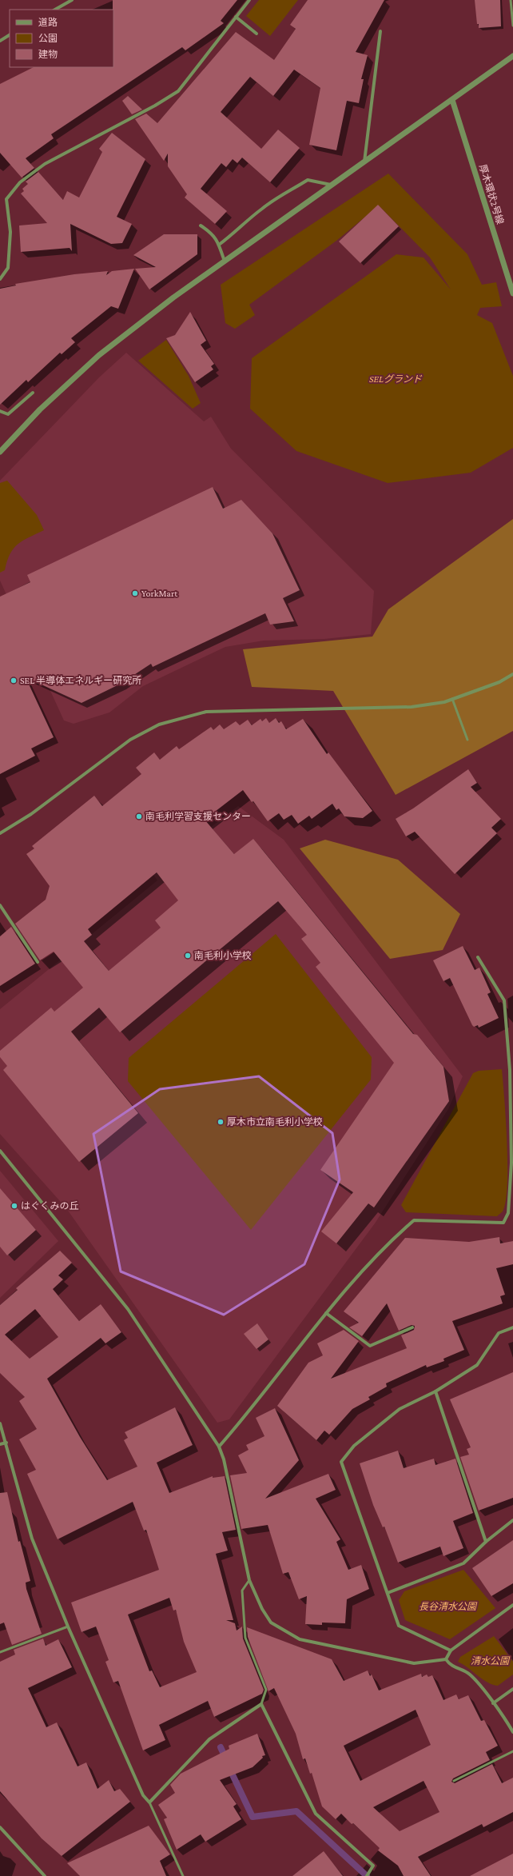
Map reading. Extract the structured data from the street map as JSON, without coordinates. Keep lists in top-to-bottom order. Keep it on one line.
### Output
{"streets":{"street":["厚木環状2号線"]},"parks":["SELグランド","長谷清水公園","清水公園"],"places":["YorkMart","SEL 半導体エネルギー研究所","南毛利学習支援センター","南毛利小学校","厚木市立南毛利小学校","はぐくみの丘"],"legend":["道路","公園","建物"]}
